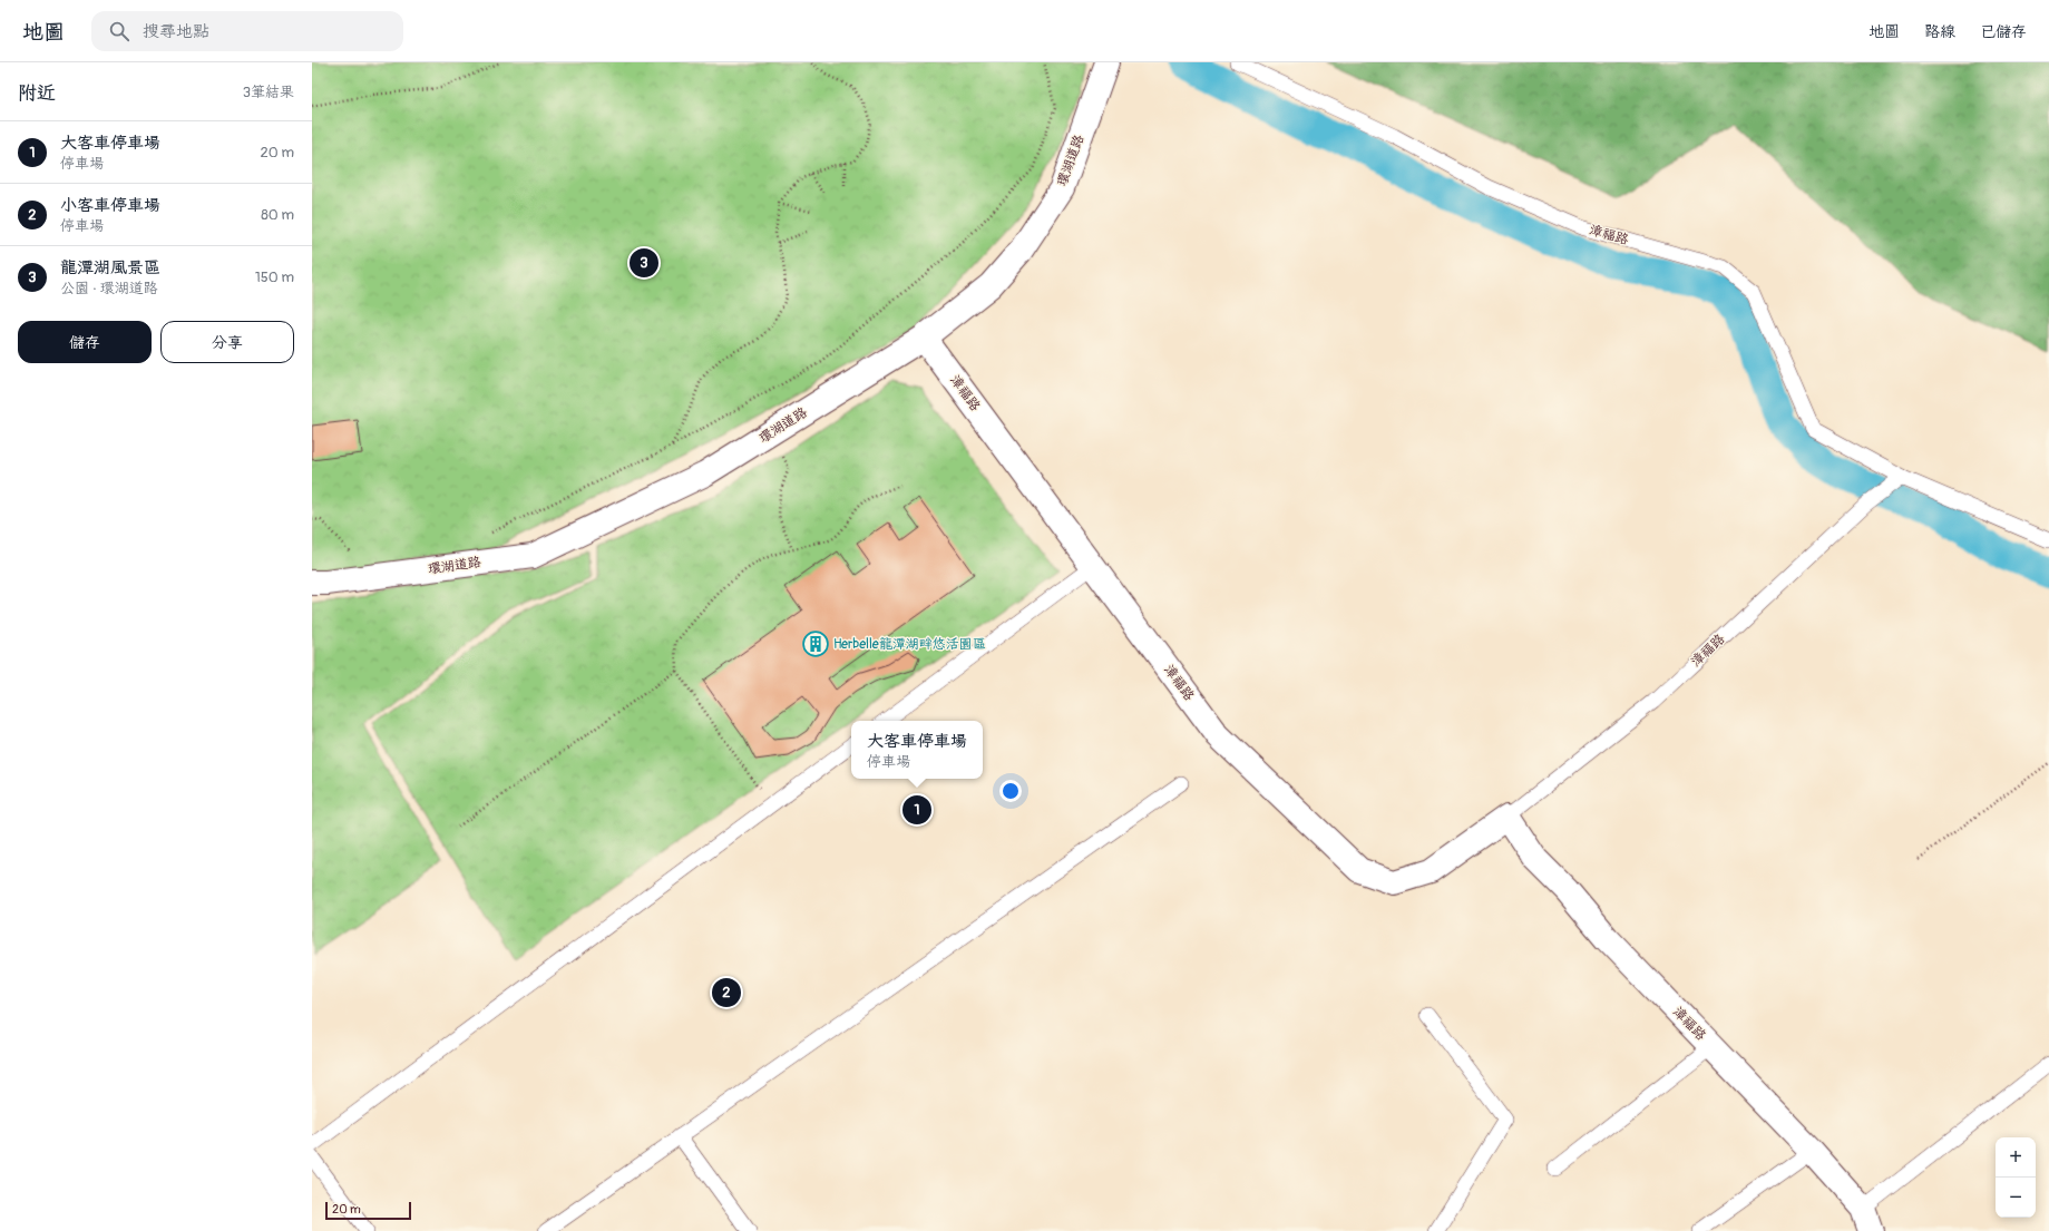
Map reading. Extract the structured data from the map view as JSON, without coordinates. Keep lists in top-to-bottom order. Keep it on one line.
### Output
{"streets":{"street":["環湖道路","漳福路"]},"crossings":[["環湖道路","漳福路"]],"places":{"building":["Herbelle龍潭湖畔悠活園區"]},"scale_bar":"20 m","page":{"header":"地圖","search":"搜尋地點","nav":["地圖","路線","已儲存"],"heading":["附近","3筆結果"],"list":[{"mark":"1","name":"大客車停車場","note":"停車場","value":"20 m"},{"mark":"2","name":"小客車停車場","note":"停車場","value":"80 m"},{"mark":"3","name":"龍潭湖風景區","note":"公園 · 環湖道路","value":"150 m"}],"pins":["3","1","2"],"buttons":["儲存","分享"],"popup":["大客車停車場","停車場"],"map_buttons":["+","−"],"scale":"20 m"}}
